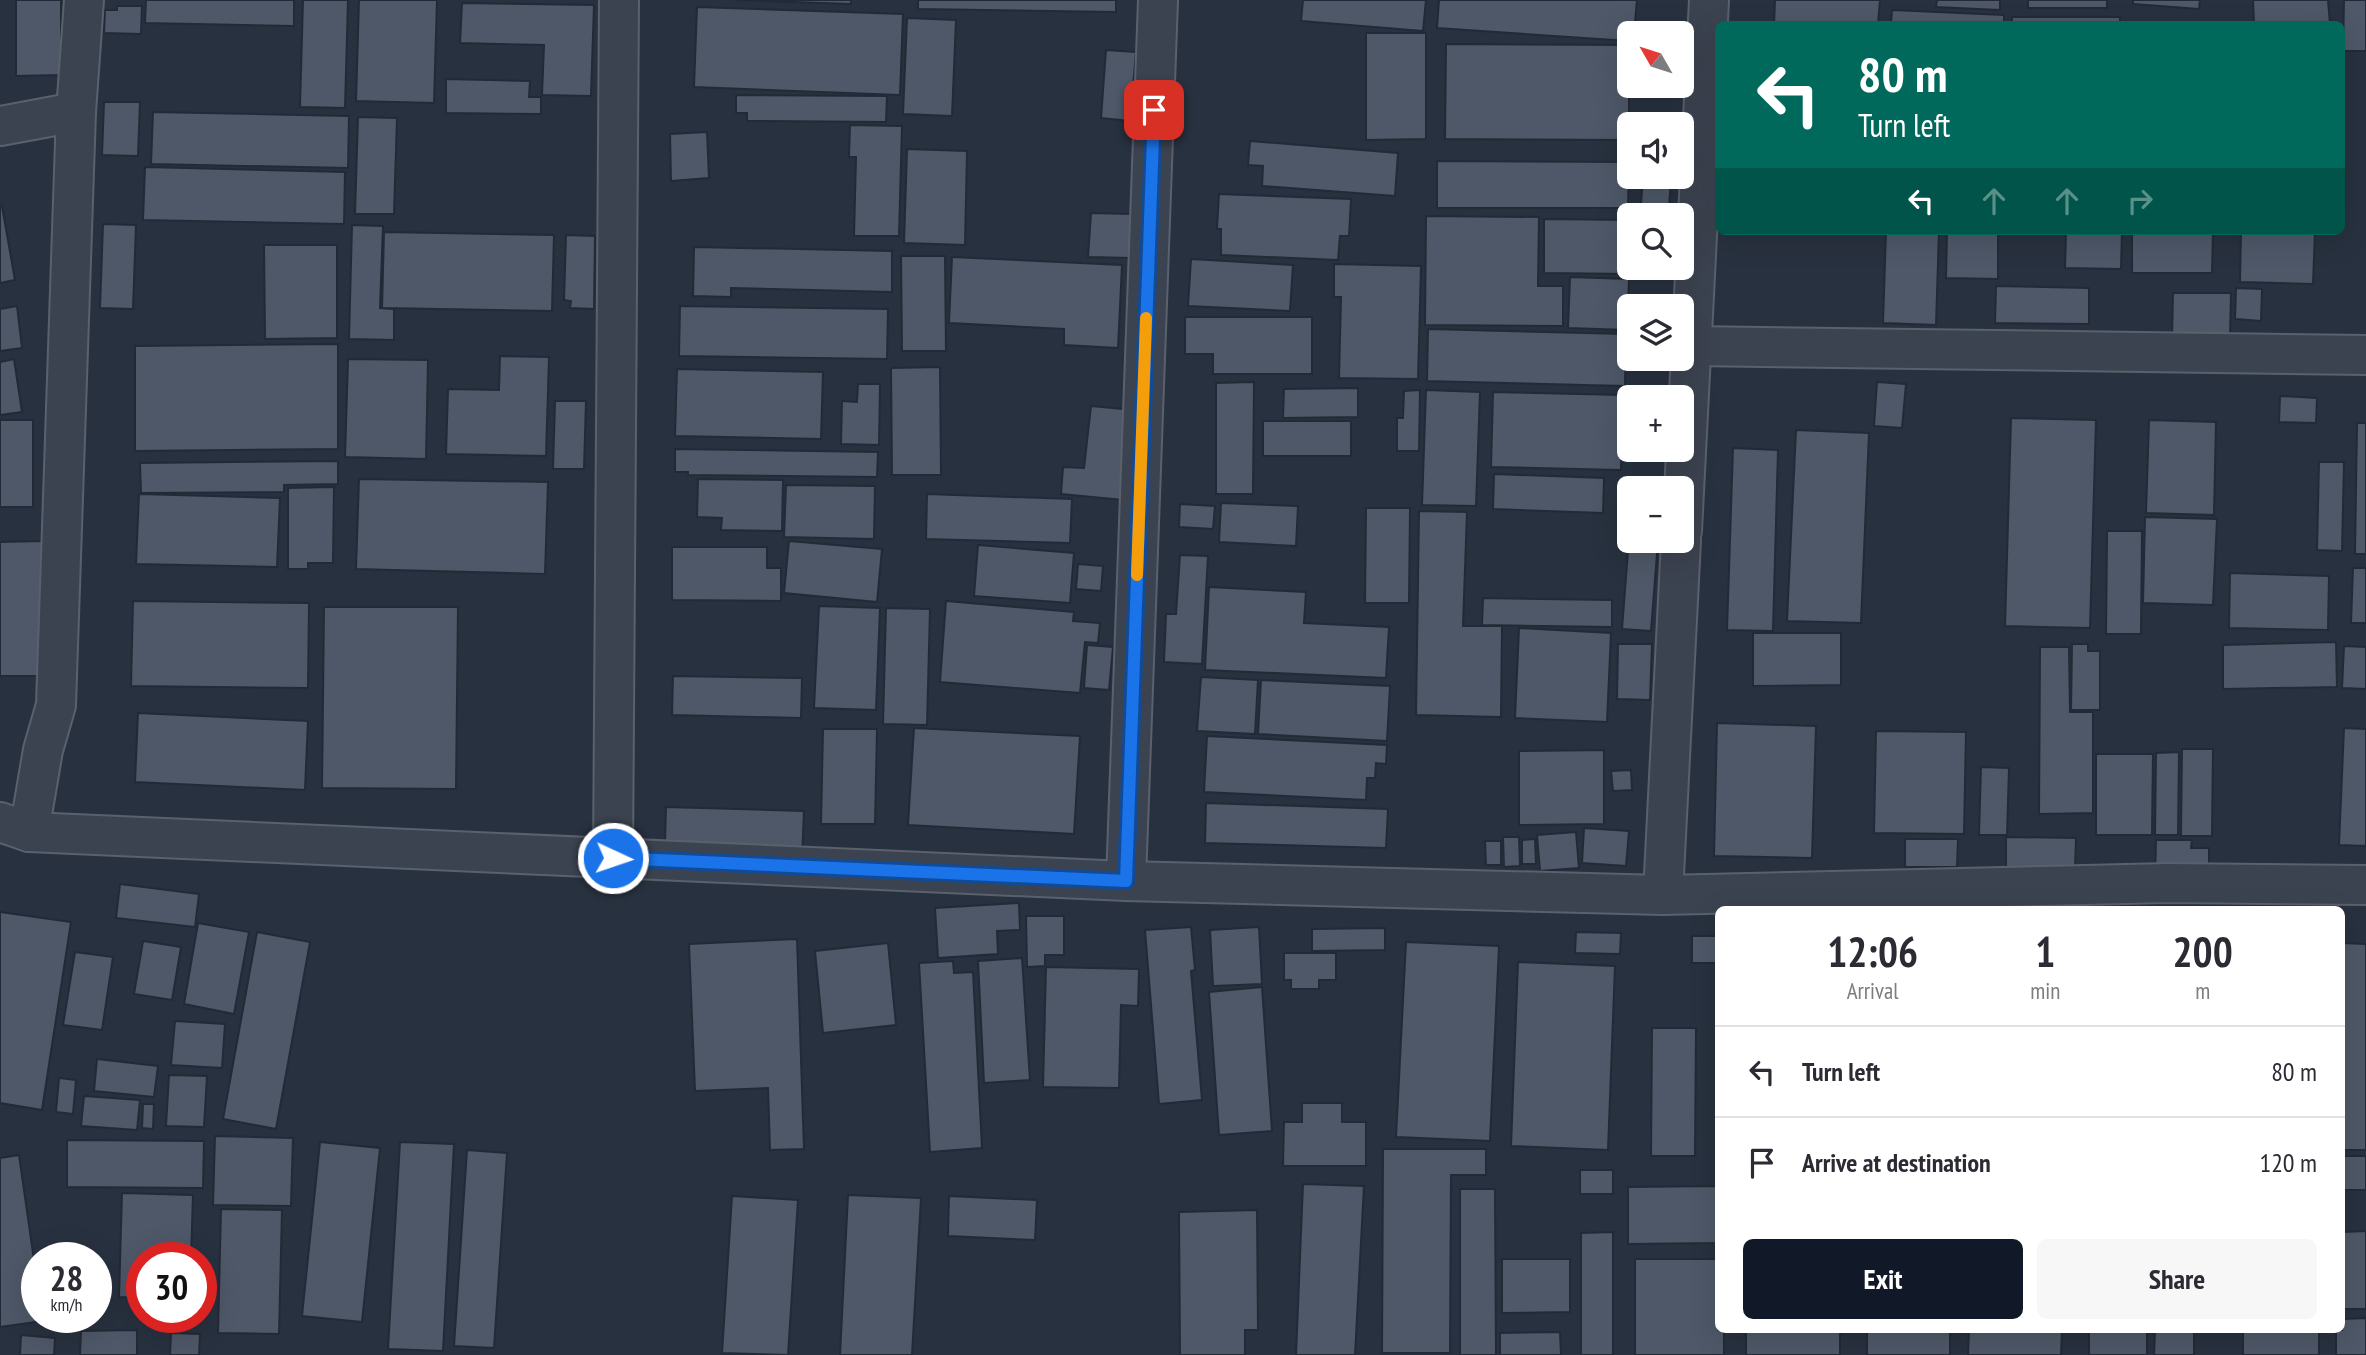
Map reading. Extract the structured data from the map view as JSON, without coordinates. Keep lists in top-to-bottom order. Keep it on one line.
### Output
{"north":"top left","page":{"map_buttons":["+","−"],"turn":["80 m","Turn left"],"eta":["12:06","Arrival","1","min","200","m"],"list":[{"name":"Turn left","value":"80 m"},{"name":"Arrive at destination","value":"120 m"}],"buttons":["Exit","Share"],"speed":"28 km/h","limit":"30"}}
